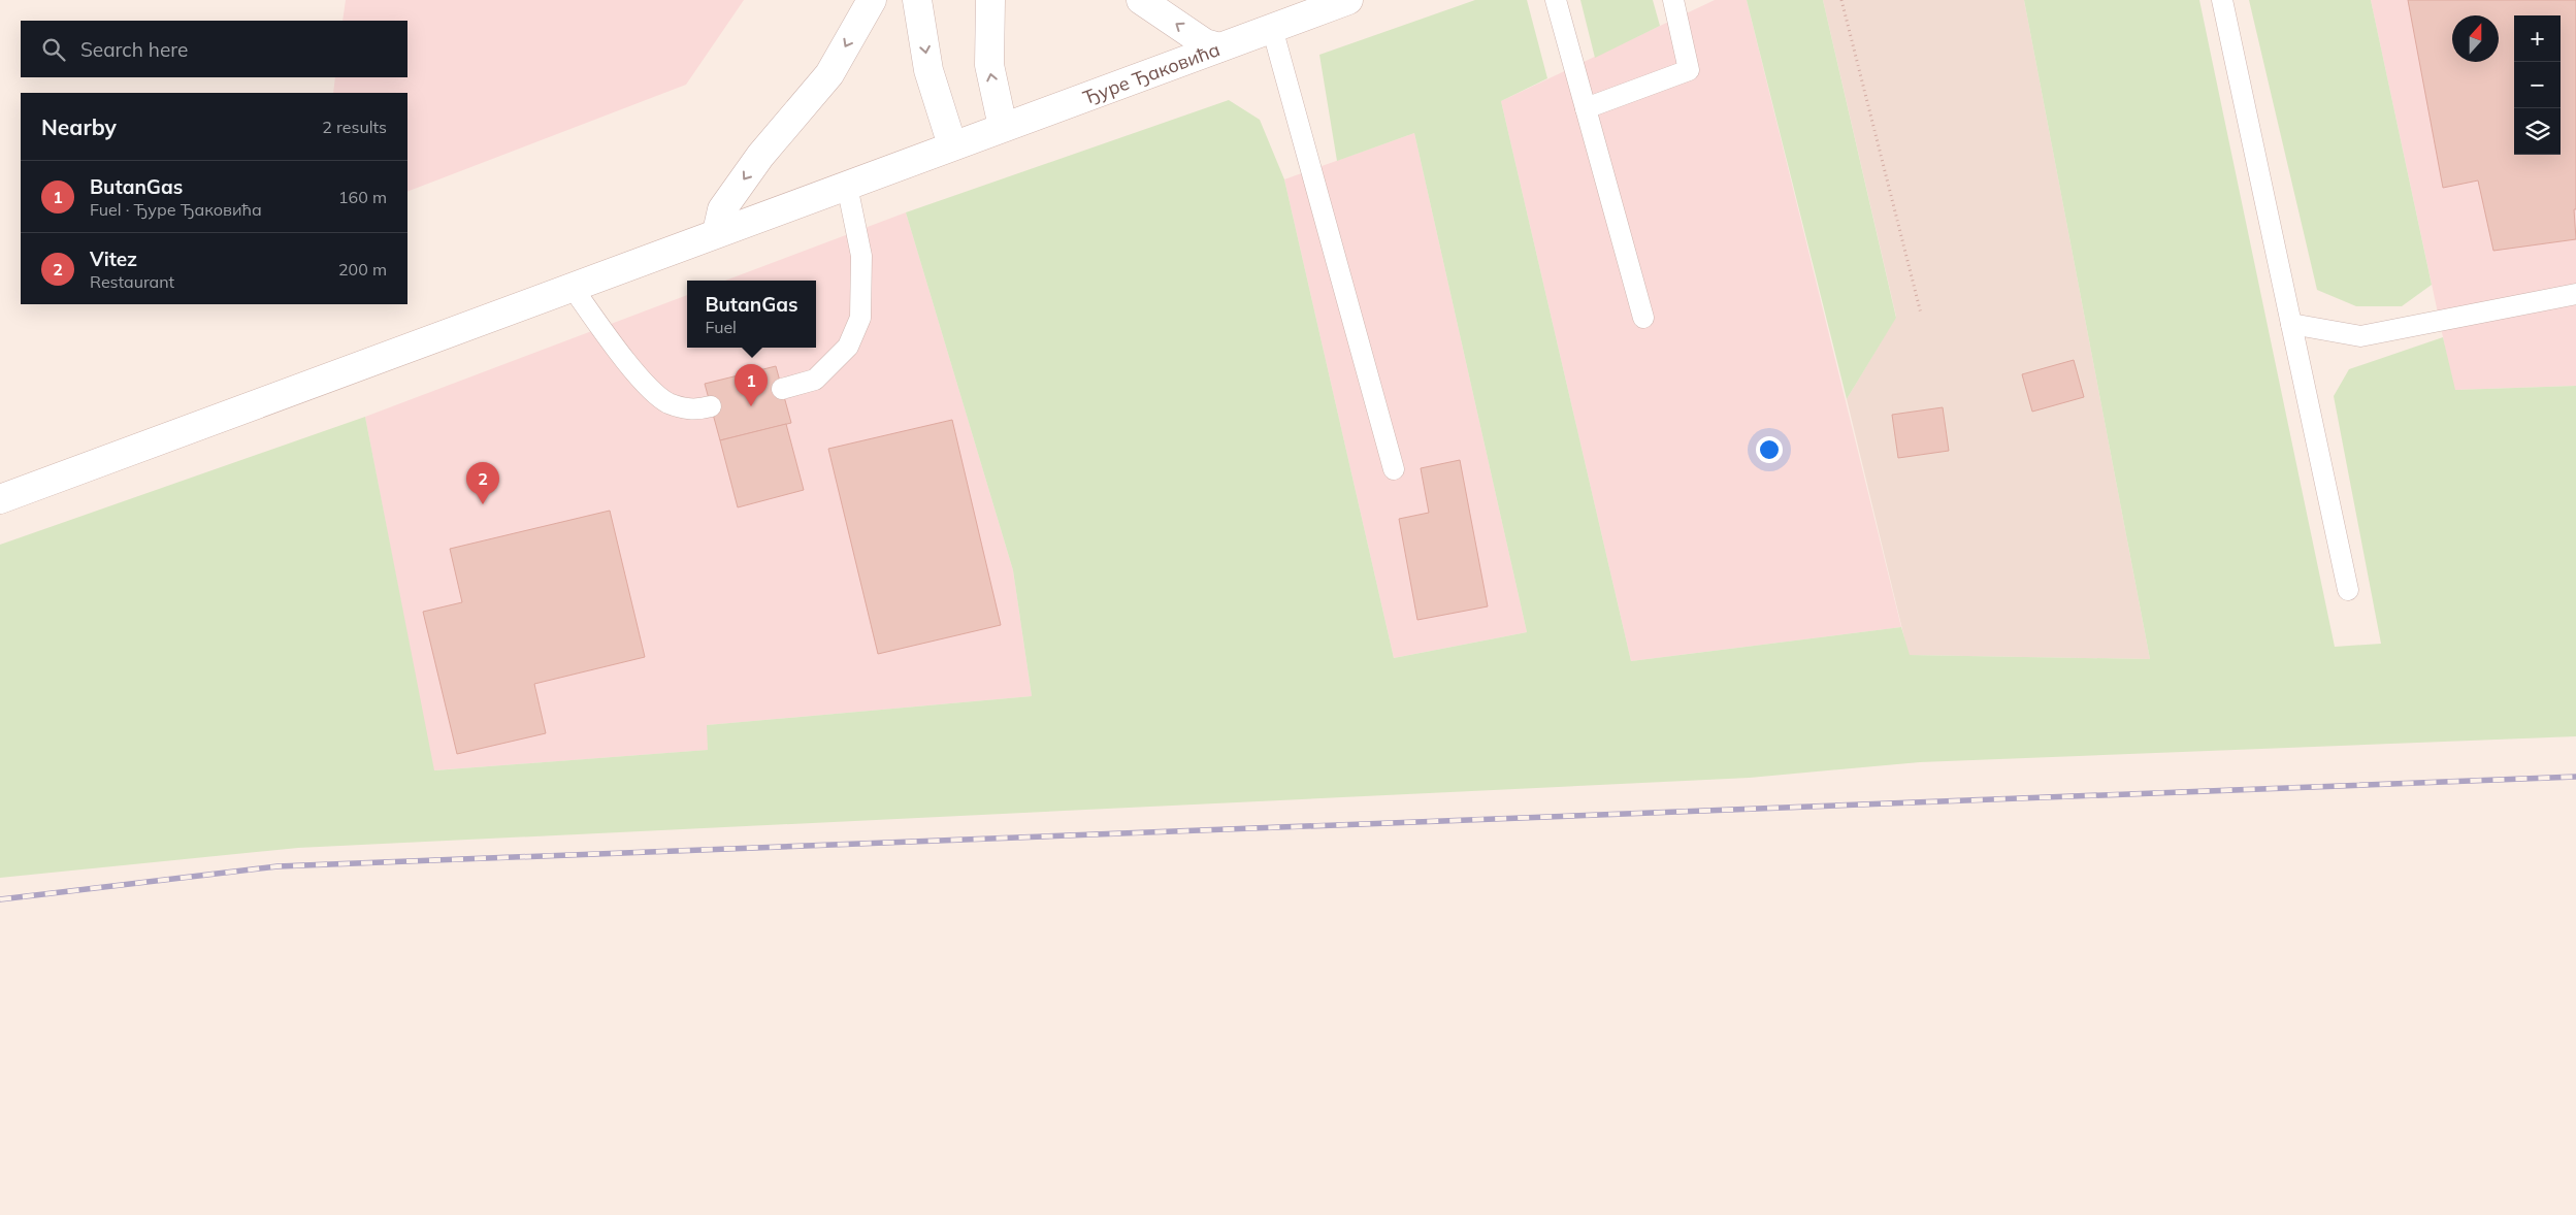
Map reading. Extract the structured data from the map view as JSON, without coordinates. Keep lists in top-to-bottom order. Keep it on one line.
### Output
{"streets":{"street":["Ђуре Ђаковића"]},"north":"top","page":{"map_buttons":["+","−"],"search":"Search here","heading":["Nearby","2 results"],"list":[{"mark":"1","name":"ButanGas","note":"Fuel · Ђуре Ђаковића","value":"160 m"},{"mark":"2","name":"Vitez","note":"Restaurant","value":"200 m"}],"popup":["ButanGas","Fuel"],"pins":["1","2"]}}
